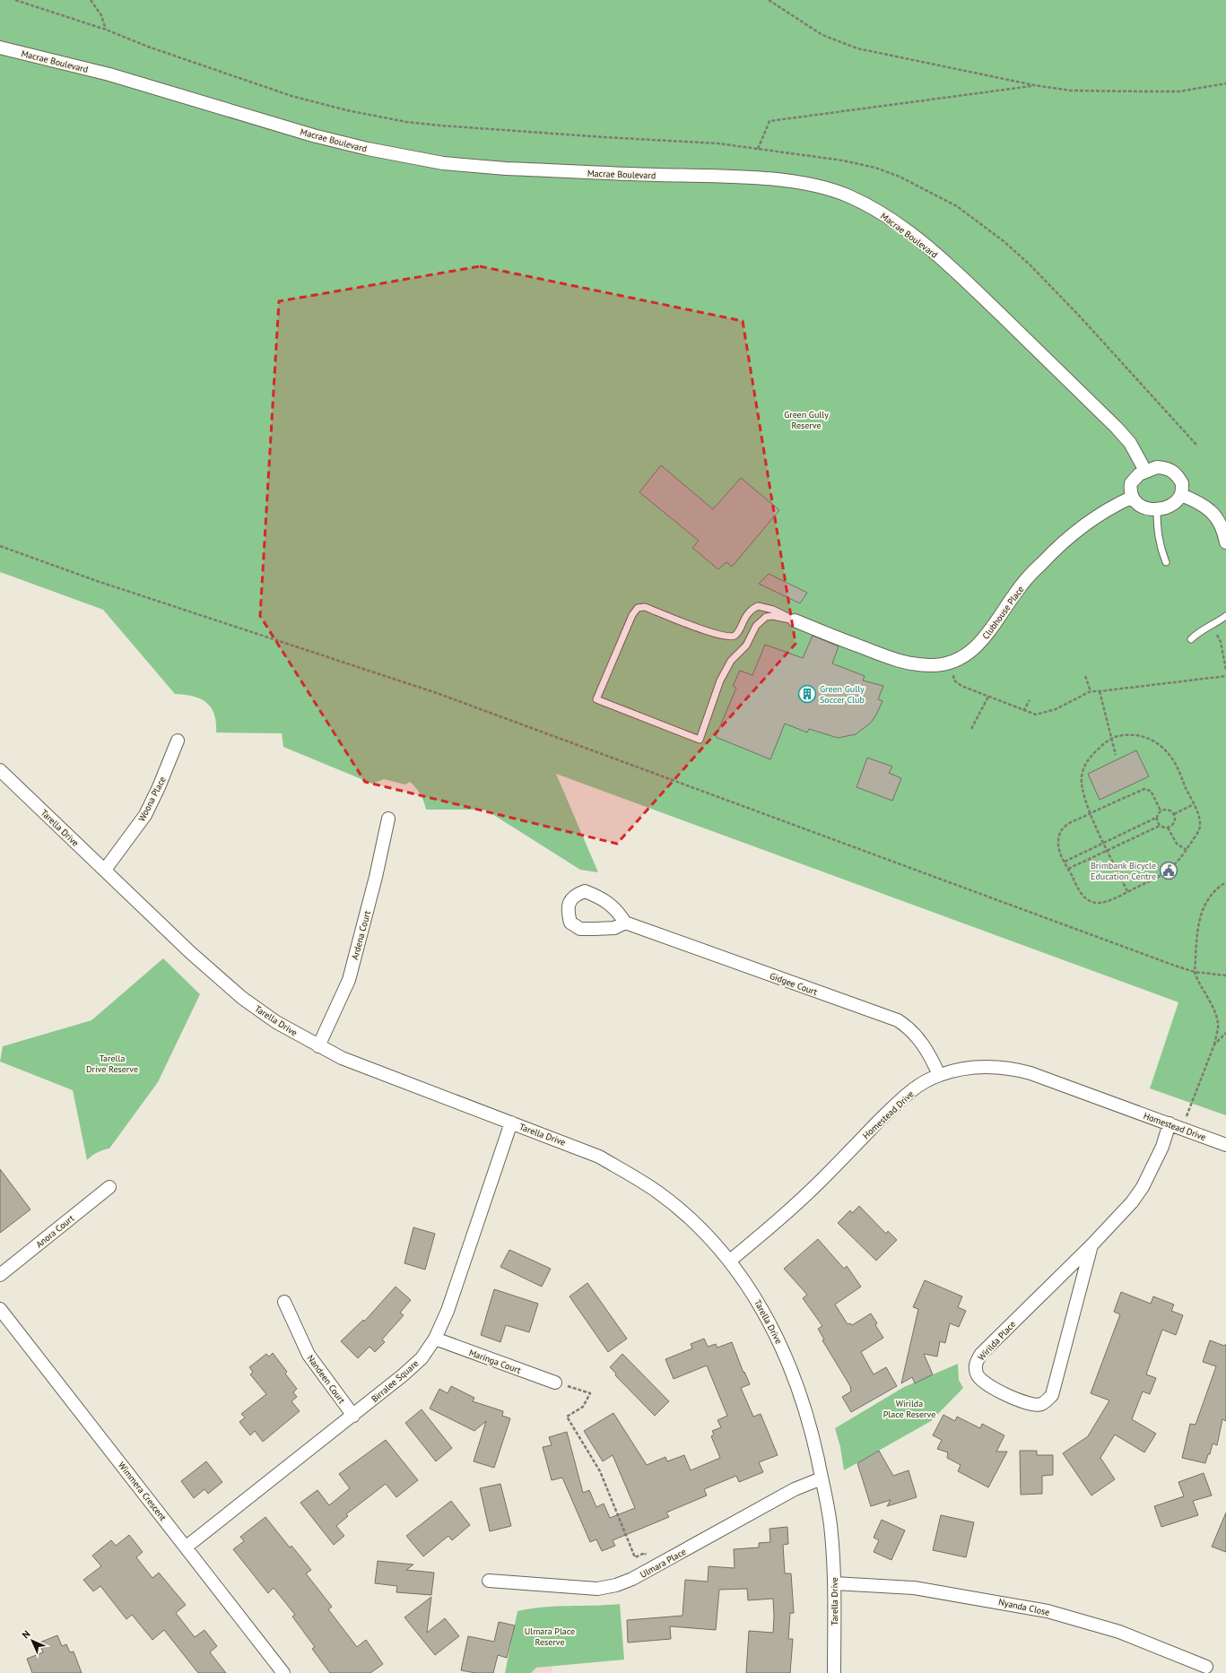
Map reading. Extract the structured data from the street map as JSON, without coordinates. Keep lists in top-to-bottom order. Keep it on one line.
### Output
{"streets":{"street":["Macrae Boulevard","Clubhouse Place","Woona Place","Tarella Drive","Ardena Court","Gidgee Court","Homestead Drive","Anora Court","Wirilda Place","Maringa Court","Nandeen Court","Birralee Square","Wimmera Crescent","Ulmara Place","Nyanda Close"]},"crossings":[["Macrae Boulevard","Clubhouse Place"],["Woona Place","Tarella Drive"],["Tarella Drive","Ardena Court"],["Tarella Drive","Homestead Drive"],["Tarella Drive","Birralee Square"],["Tarella Drive","Ulmara Place"],["Tarella Drive","Nyanda Close"],["Gidgee Court","Homestead Drive"],["Homestead Drive","Wirilda Place"],["Maringa Court","Birralee Square"],["Nandeen Court","Birralee Square"],["Birralee Square","Wimmera Crescent"]],"parks":["Green Gully Reserve","Tarella Drive Reserve","Wirilda Place Reserve","Ulmara Place Reserve"],"places":{"building":["Green Gully Soccer Club"],"public building":["Brimbank Bicycle Education Centre"]},"north":"top left"}
